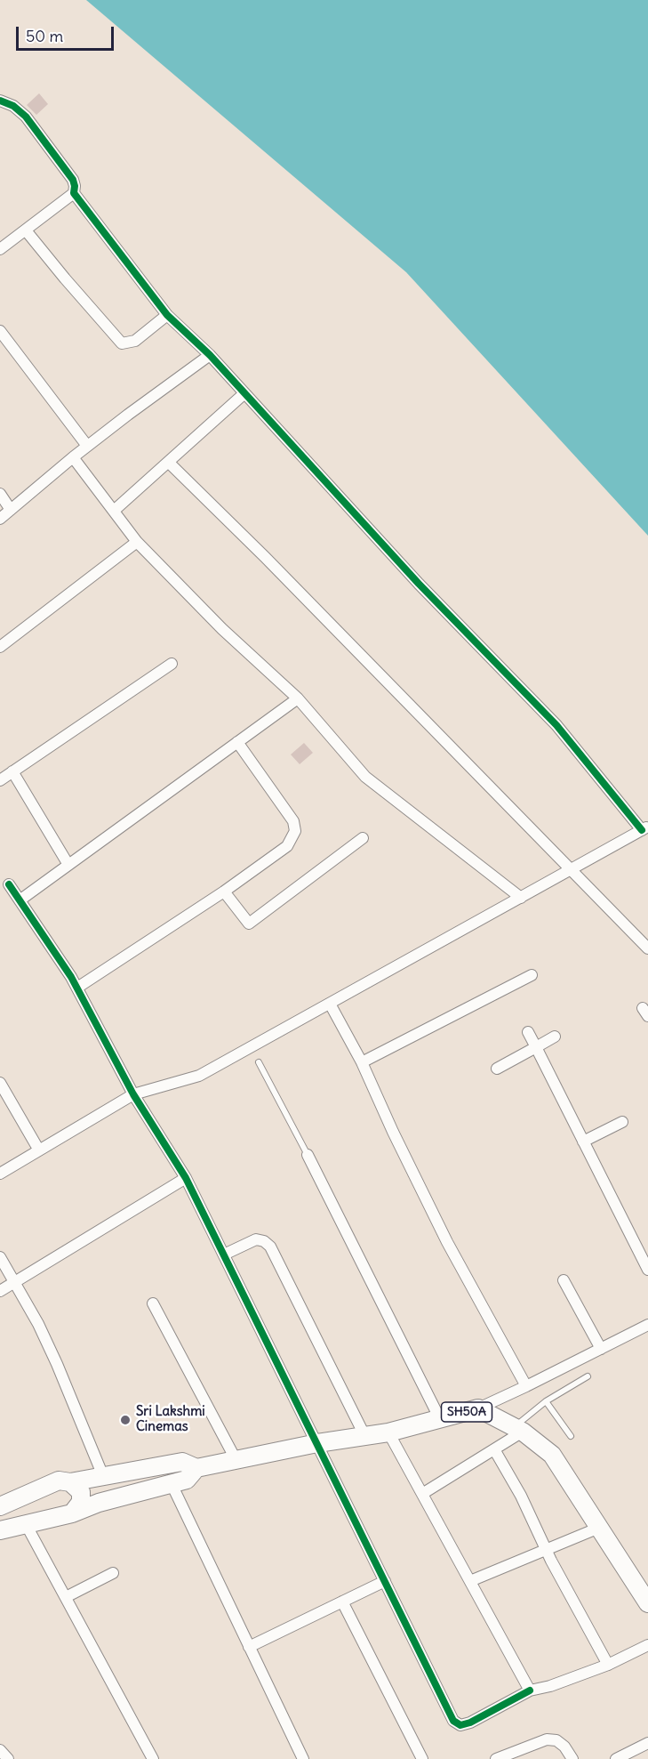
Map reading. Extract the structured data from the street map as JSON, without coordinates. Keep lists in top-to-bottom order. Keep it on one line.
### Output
{"streets":{"main road":["SH50A"]},"places":["Sri Lakshmi Cinemas"],"scale_bar":"50 m"}
